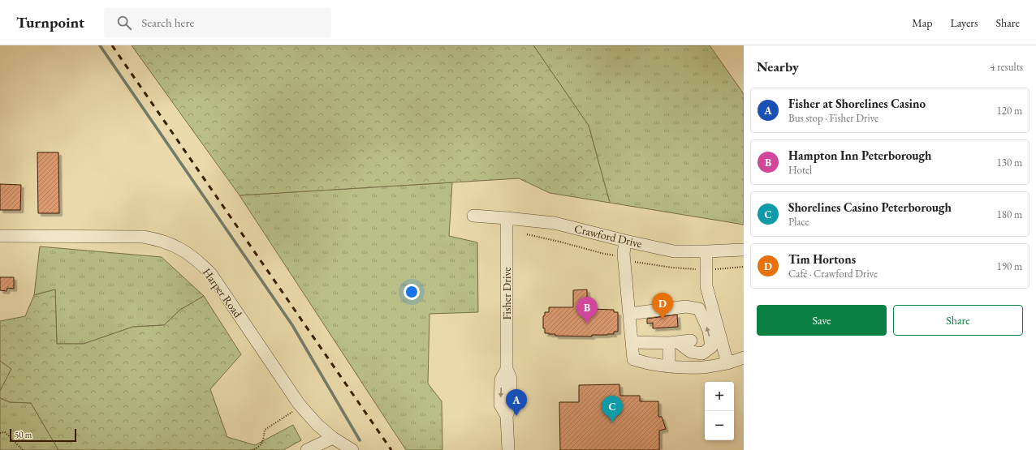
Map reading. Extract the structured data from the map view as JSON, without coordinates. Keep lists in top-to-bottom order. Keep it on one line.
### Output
{"streets":{"street":["Crawford Drive","Harper Road","Fisher Drive"]},"crossings":[["Crawford Drive","Fisher Drive"]],"scale_bar":"50 m","page":{"header":"Turnpoint","search":"Search here","nav":["Map","Layers","Share"],"heading":["Nearby","4 results"],"list":[{"mark":"A","name":"Fisher at Shorelines Casino","note":"Bus stop · Fisher Drive","value":"120 m"},{"mark":"B","name":"Hampton Inn Peterborough","note":"Hotel","value":"130 m"},{"mark":"C","name":"Shorelines Casino Peterborough","note":"Place","value":"180 m"},{"mark":"D","name":"Tim Hortons","note":"Café · Crawford Drive","value":"190 m"}],"pins":["D","B","A","C"],"buttons":["Save","Share"],"map_buttons":["+","−"],"scale":"50 m"}}
